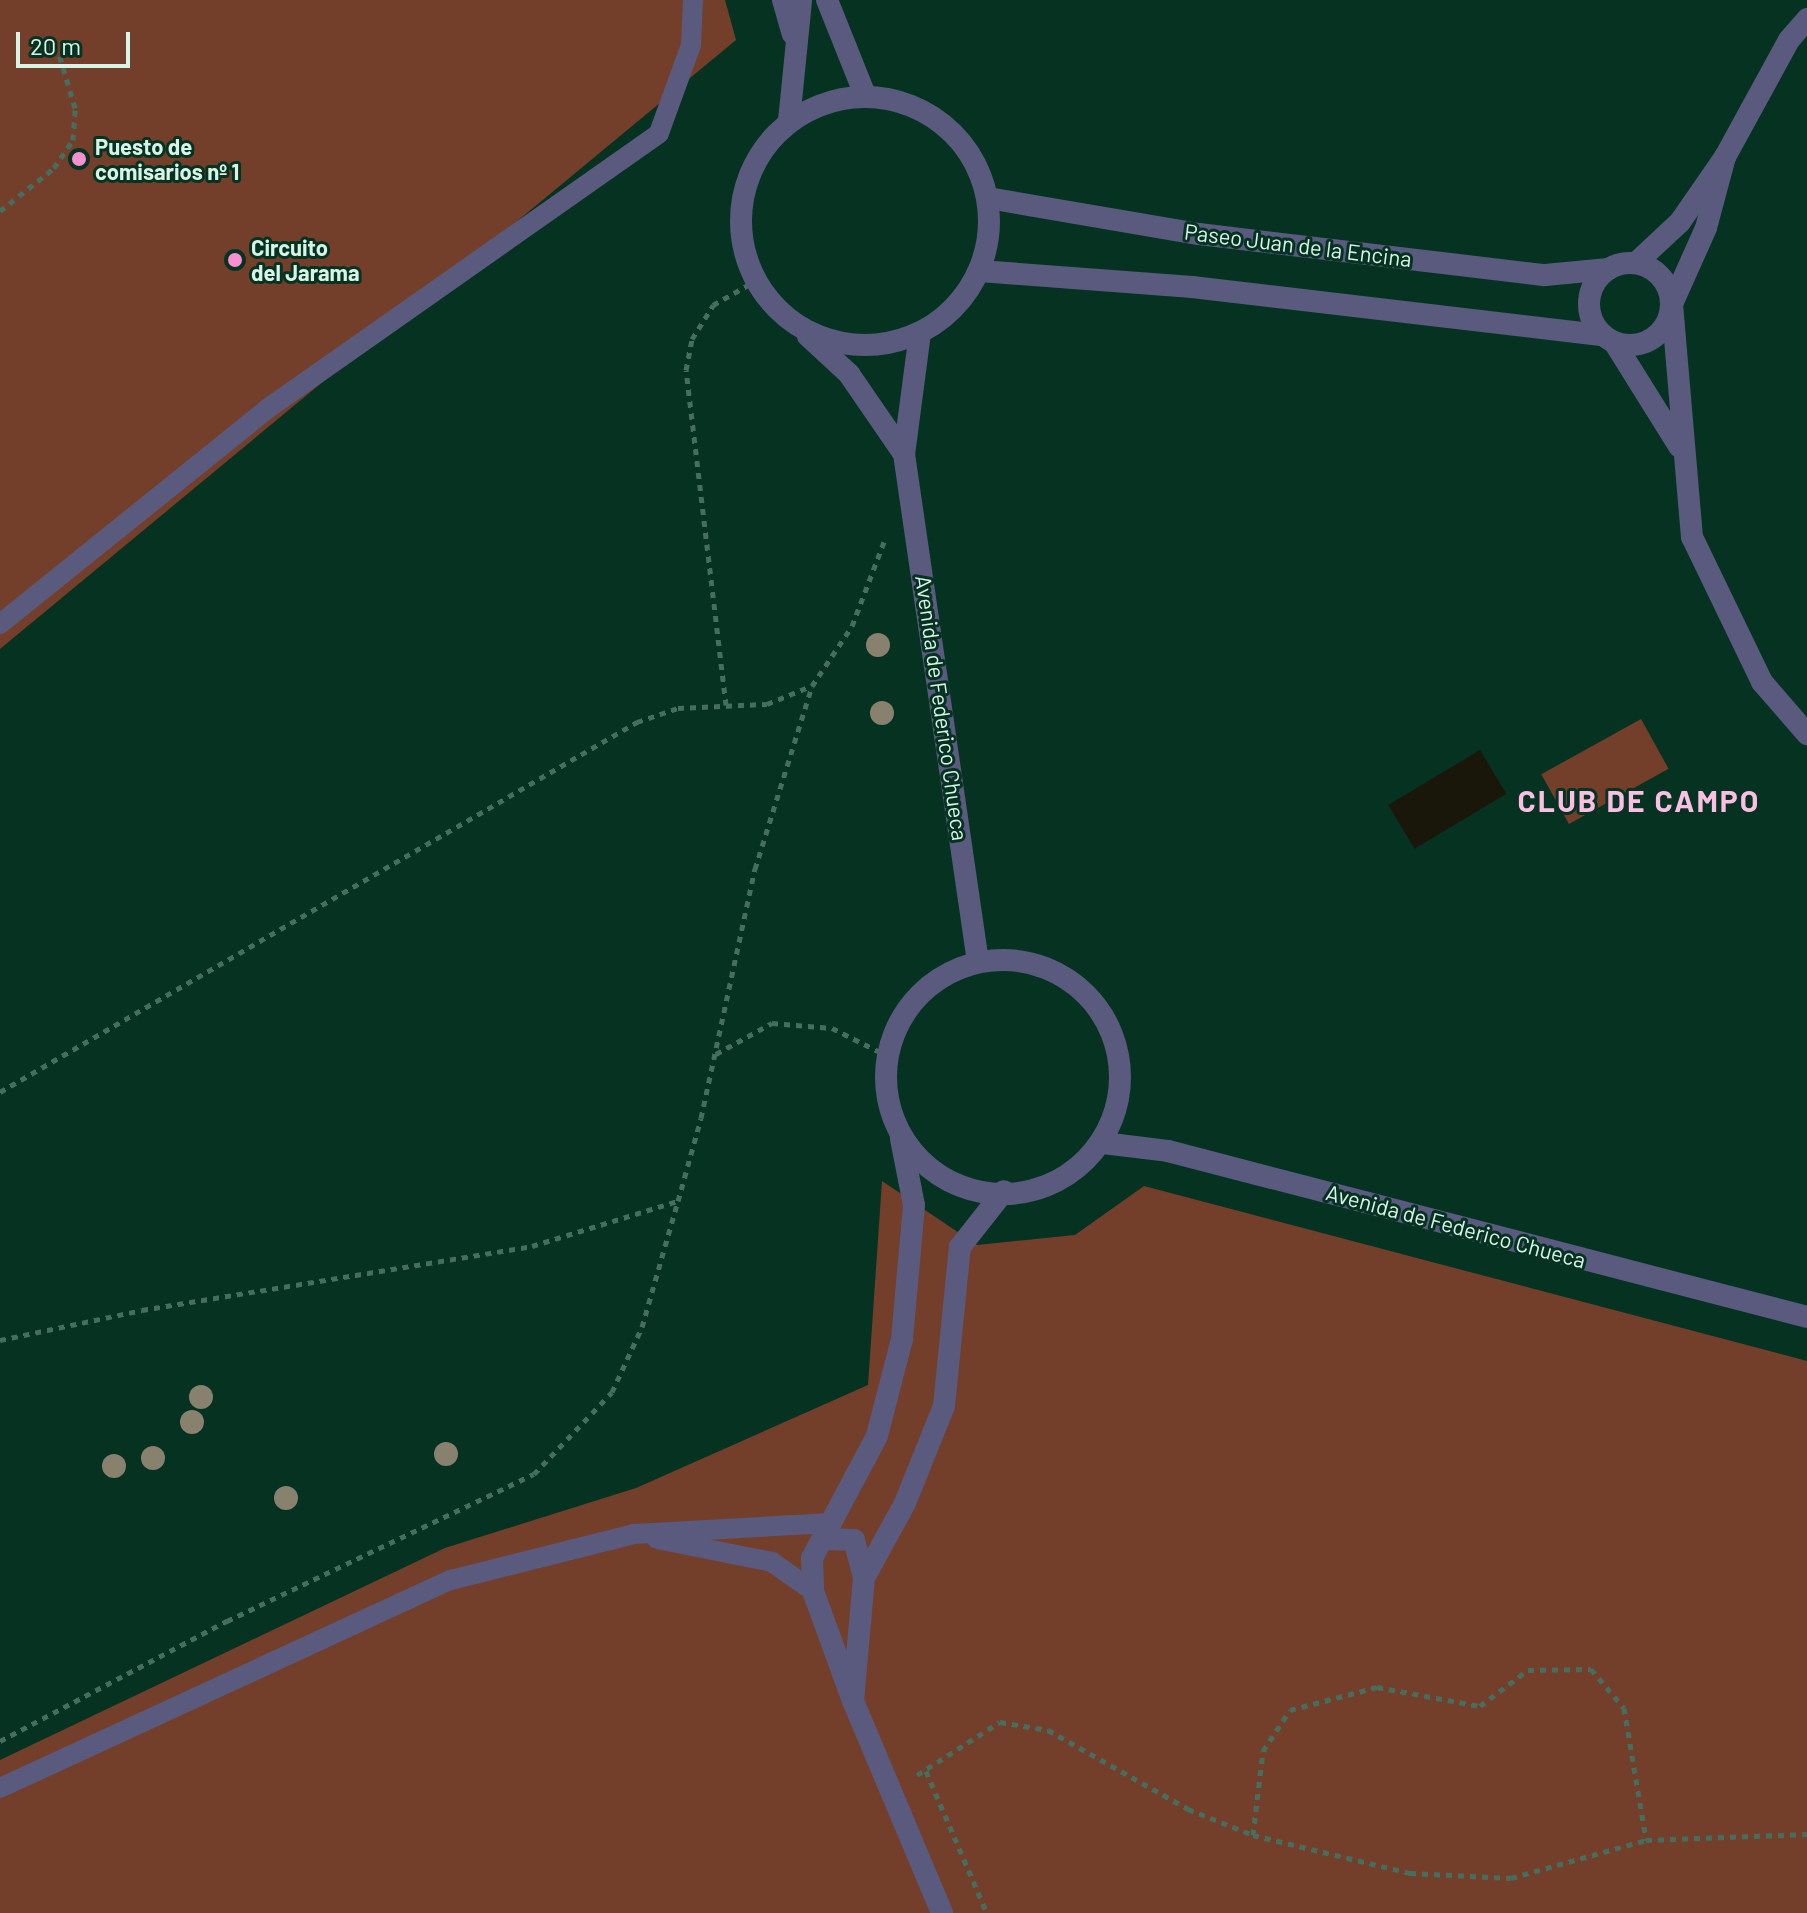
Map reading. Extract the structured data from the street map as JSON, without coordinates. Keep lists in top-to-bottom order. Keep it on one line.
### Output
{"streets":{"street":["Paseo Juan de la Encina","Avenida de Federico Chueca"]},"crossings":[["Paseo Juan de la Encina","Avenida de Federico Chueca"]],"districts":["CLUB DE CAMPO"],"places":["Puesto de comisarios nº 1","Circuito del Jarama"],"scale_bar":"20 m"}
